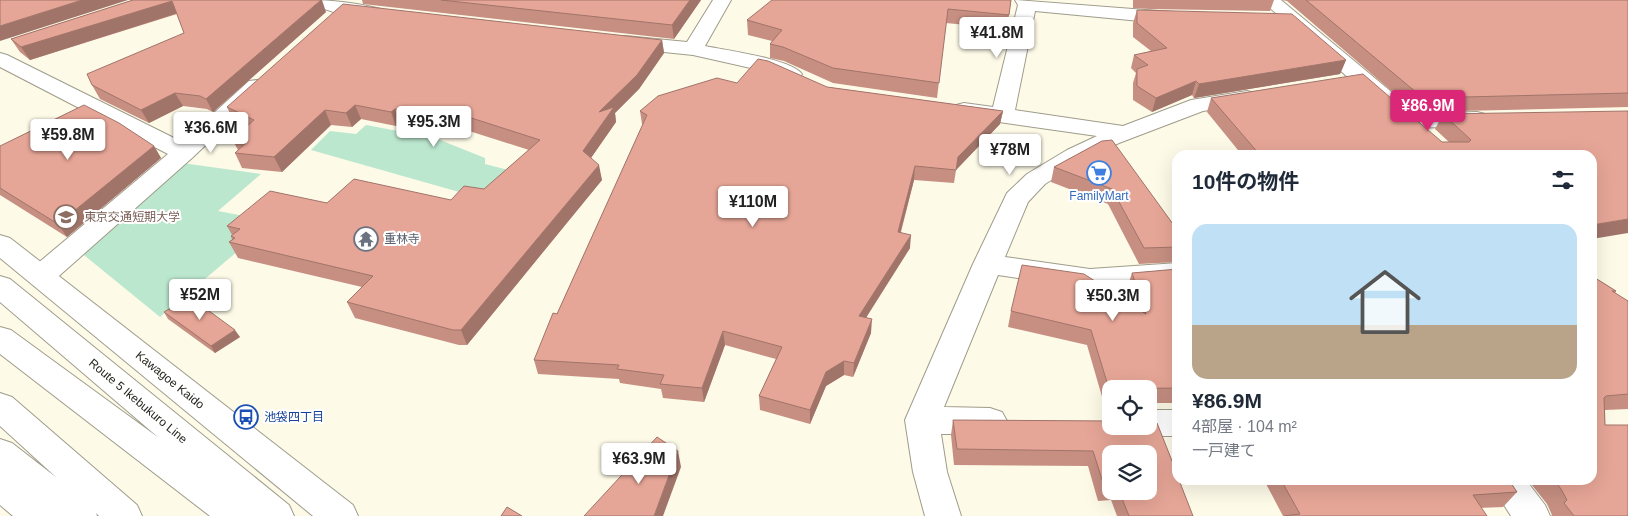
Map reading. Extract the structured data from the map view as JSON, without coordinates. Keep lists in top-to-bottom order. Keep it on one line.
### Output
{"streets":{"main road":["Kawagoe Kaido","Route 5 Ikebukuro Line"]},"places":{"supermarket":["FamilyMart"],"school or university":["東京交通短期大学"],"temple":["重林寺"],"bus stop":["池袋四丁目"]},"page":{"price":["¥41.8M","¥86.9M","¥95.3M","¥36.6M","¥59.8M","¥78M","¥110M","¥52M","¥50.3M","¥63.9M"],"heading":"10件の物件","list":[{"name":"¥86.9M","note":"4部屋 · 104 m² · 一戸建て"}]}}
